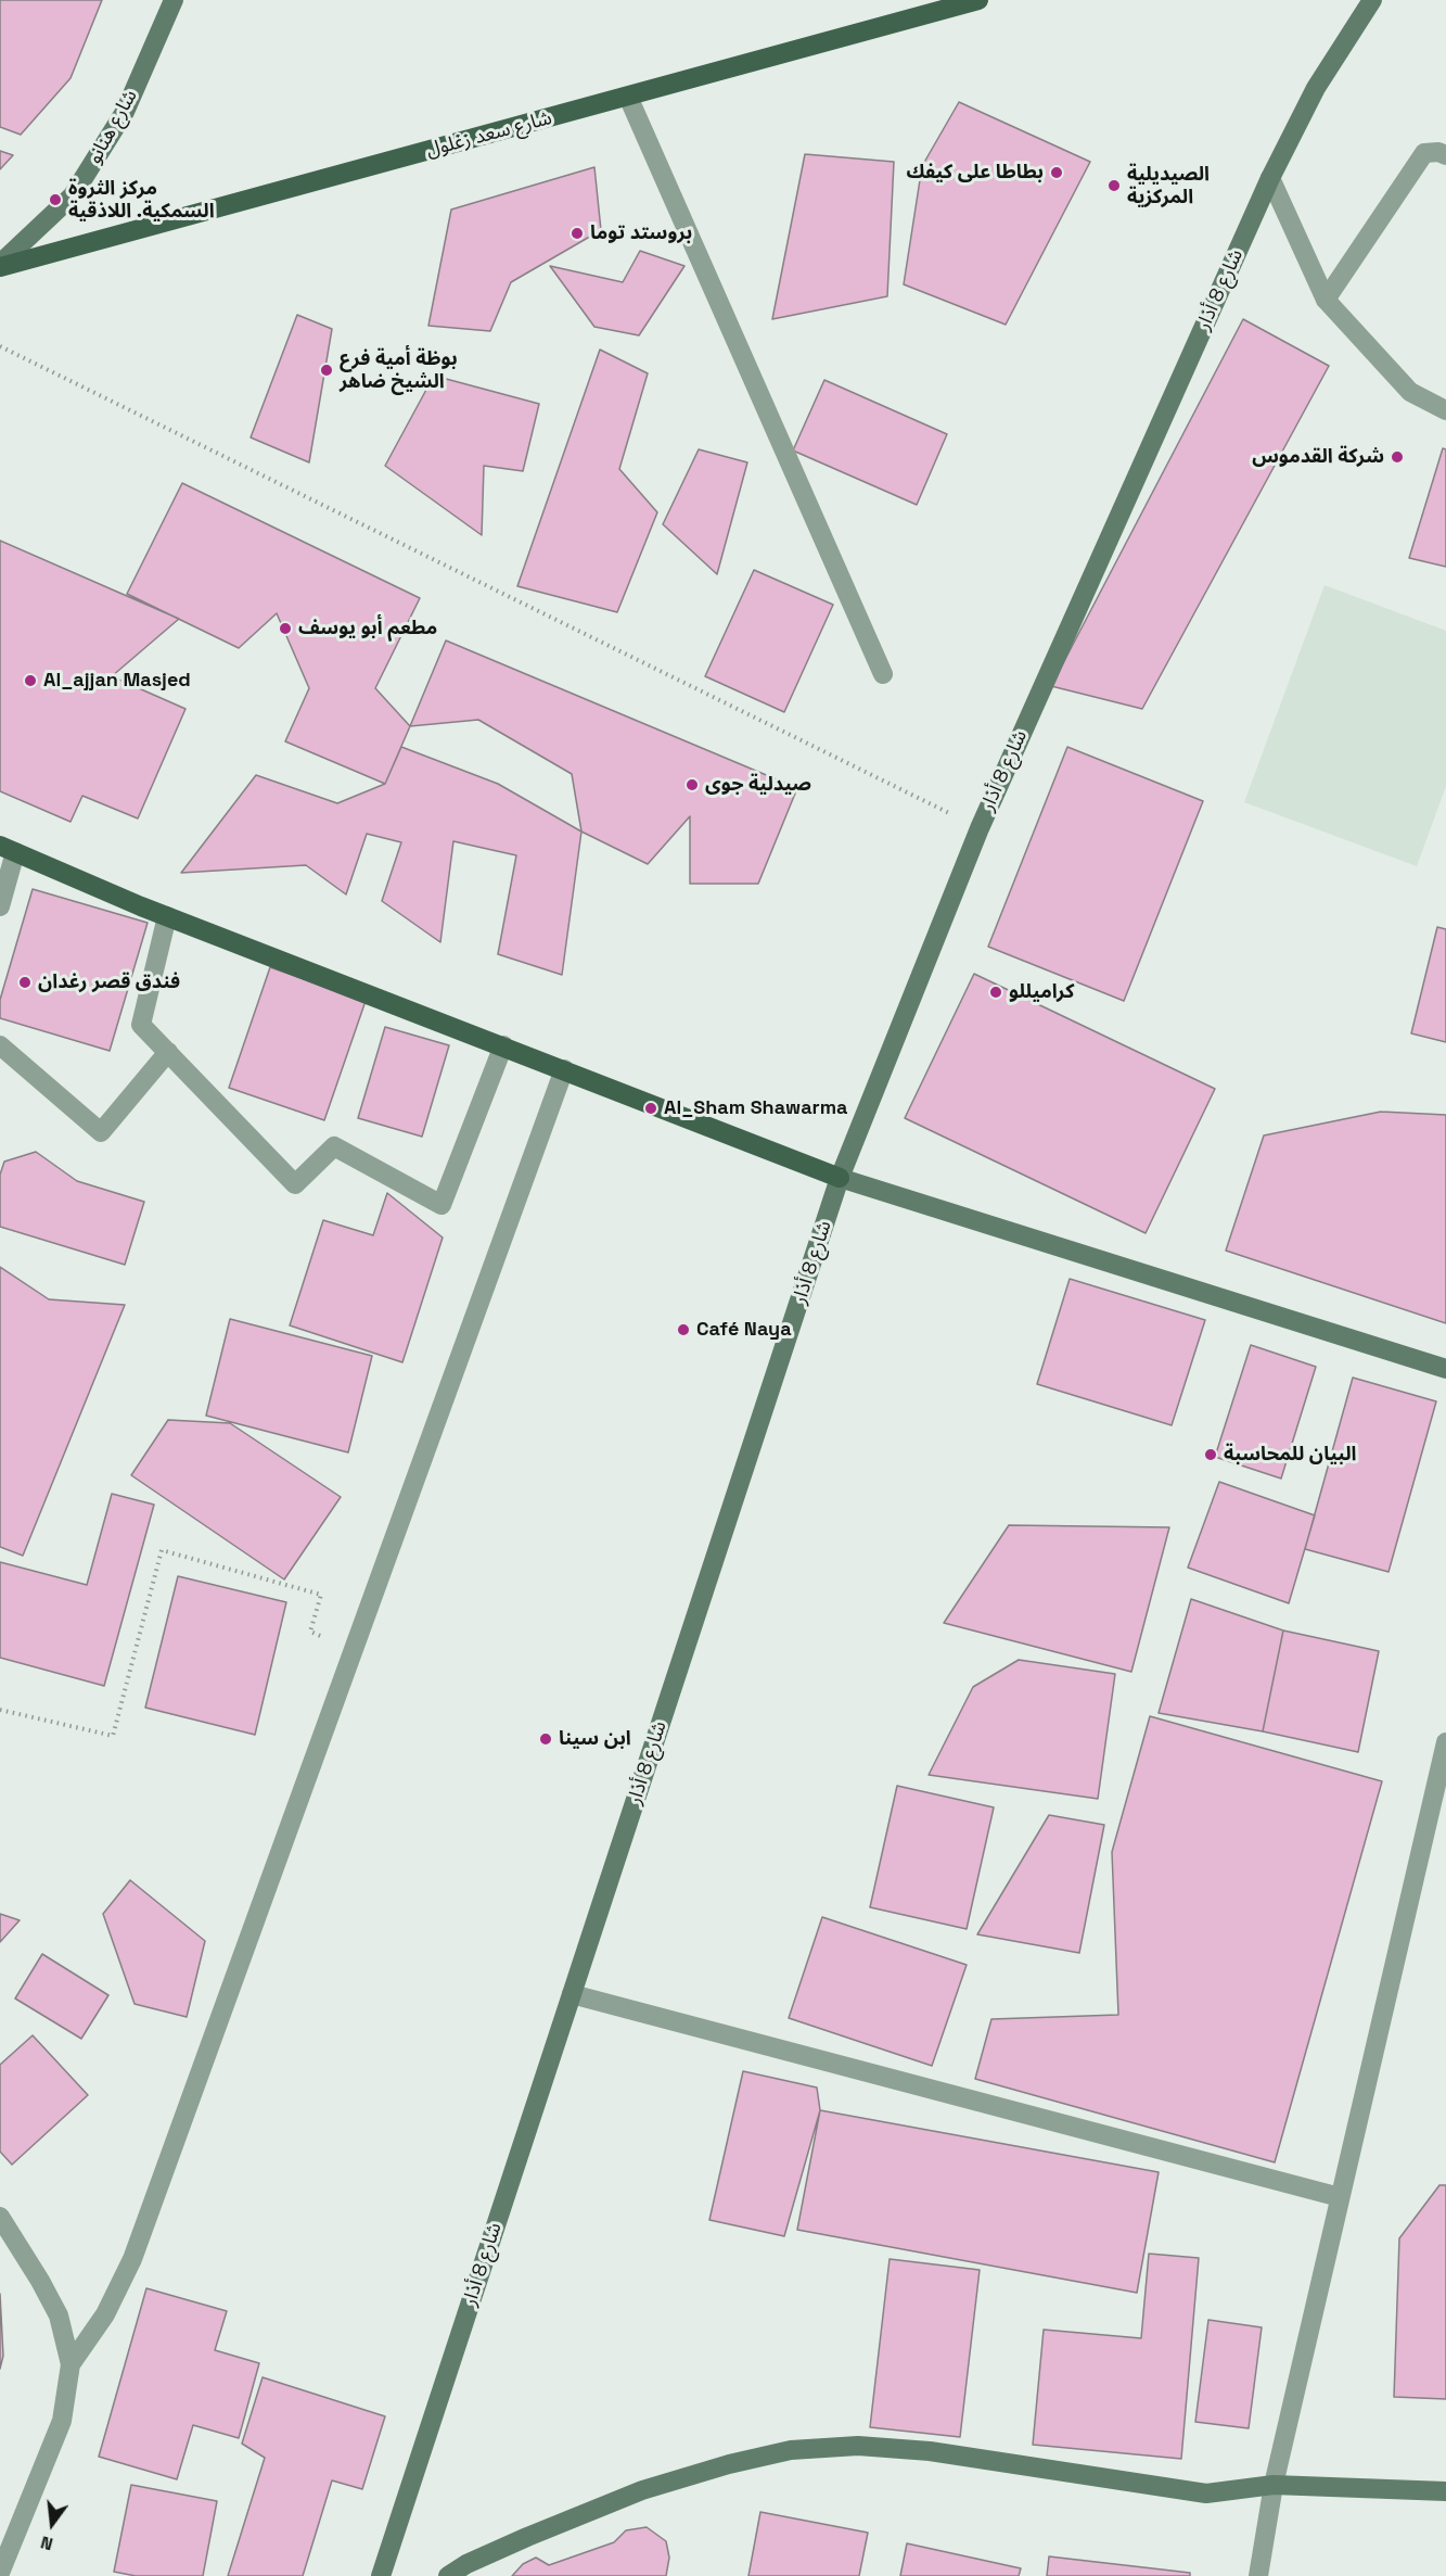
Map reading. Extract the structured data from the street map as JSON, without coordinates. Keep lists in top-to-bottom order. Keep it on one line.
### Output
{"streets":{"main road":["شارع هنانو","شارع سعد زغلول","شارع 8 أذار"]},"crossings":[["شارع هنانو","شارع سعد زغلول"]],"places":["بطاطا على كيفك","الصيديلية المركزية","مركز الثروة السمكية. اللاذقية","بروستد توما","بوظة أمية فرع الشيخ ضاهر","شركة القدموس","مطعم أبو يوسف","Al_ajjan Masjed","صيدلية جوى","فندق قصر رغدان","كراميللو","Al_Sham Shawarma","Café Naya","البيان للمحاسبة","ابن سينا"],"north":"bottom"}
